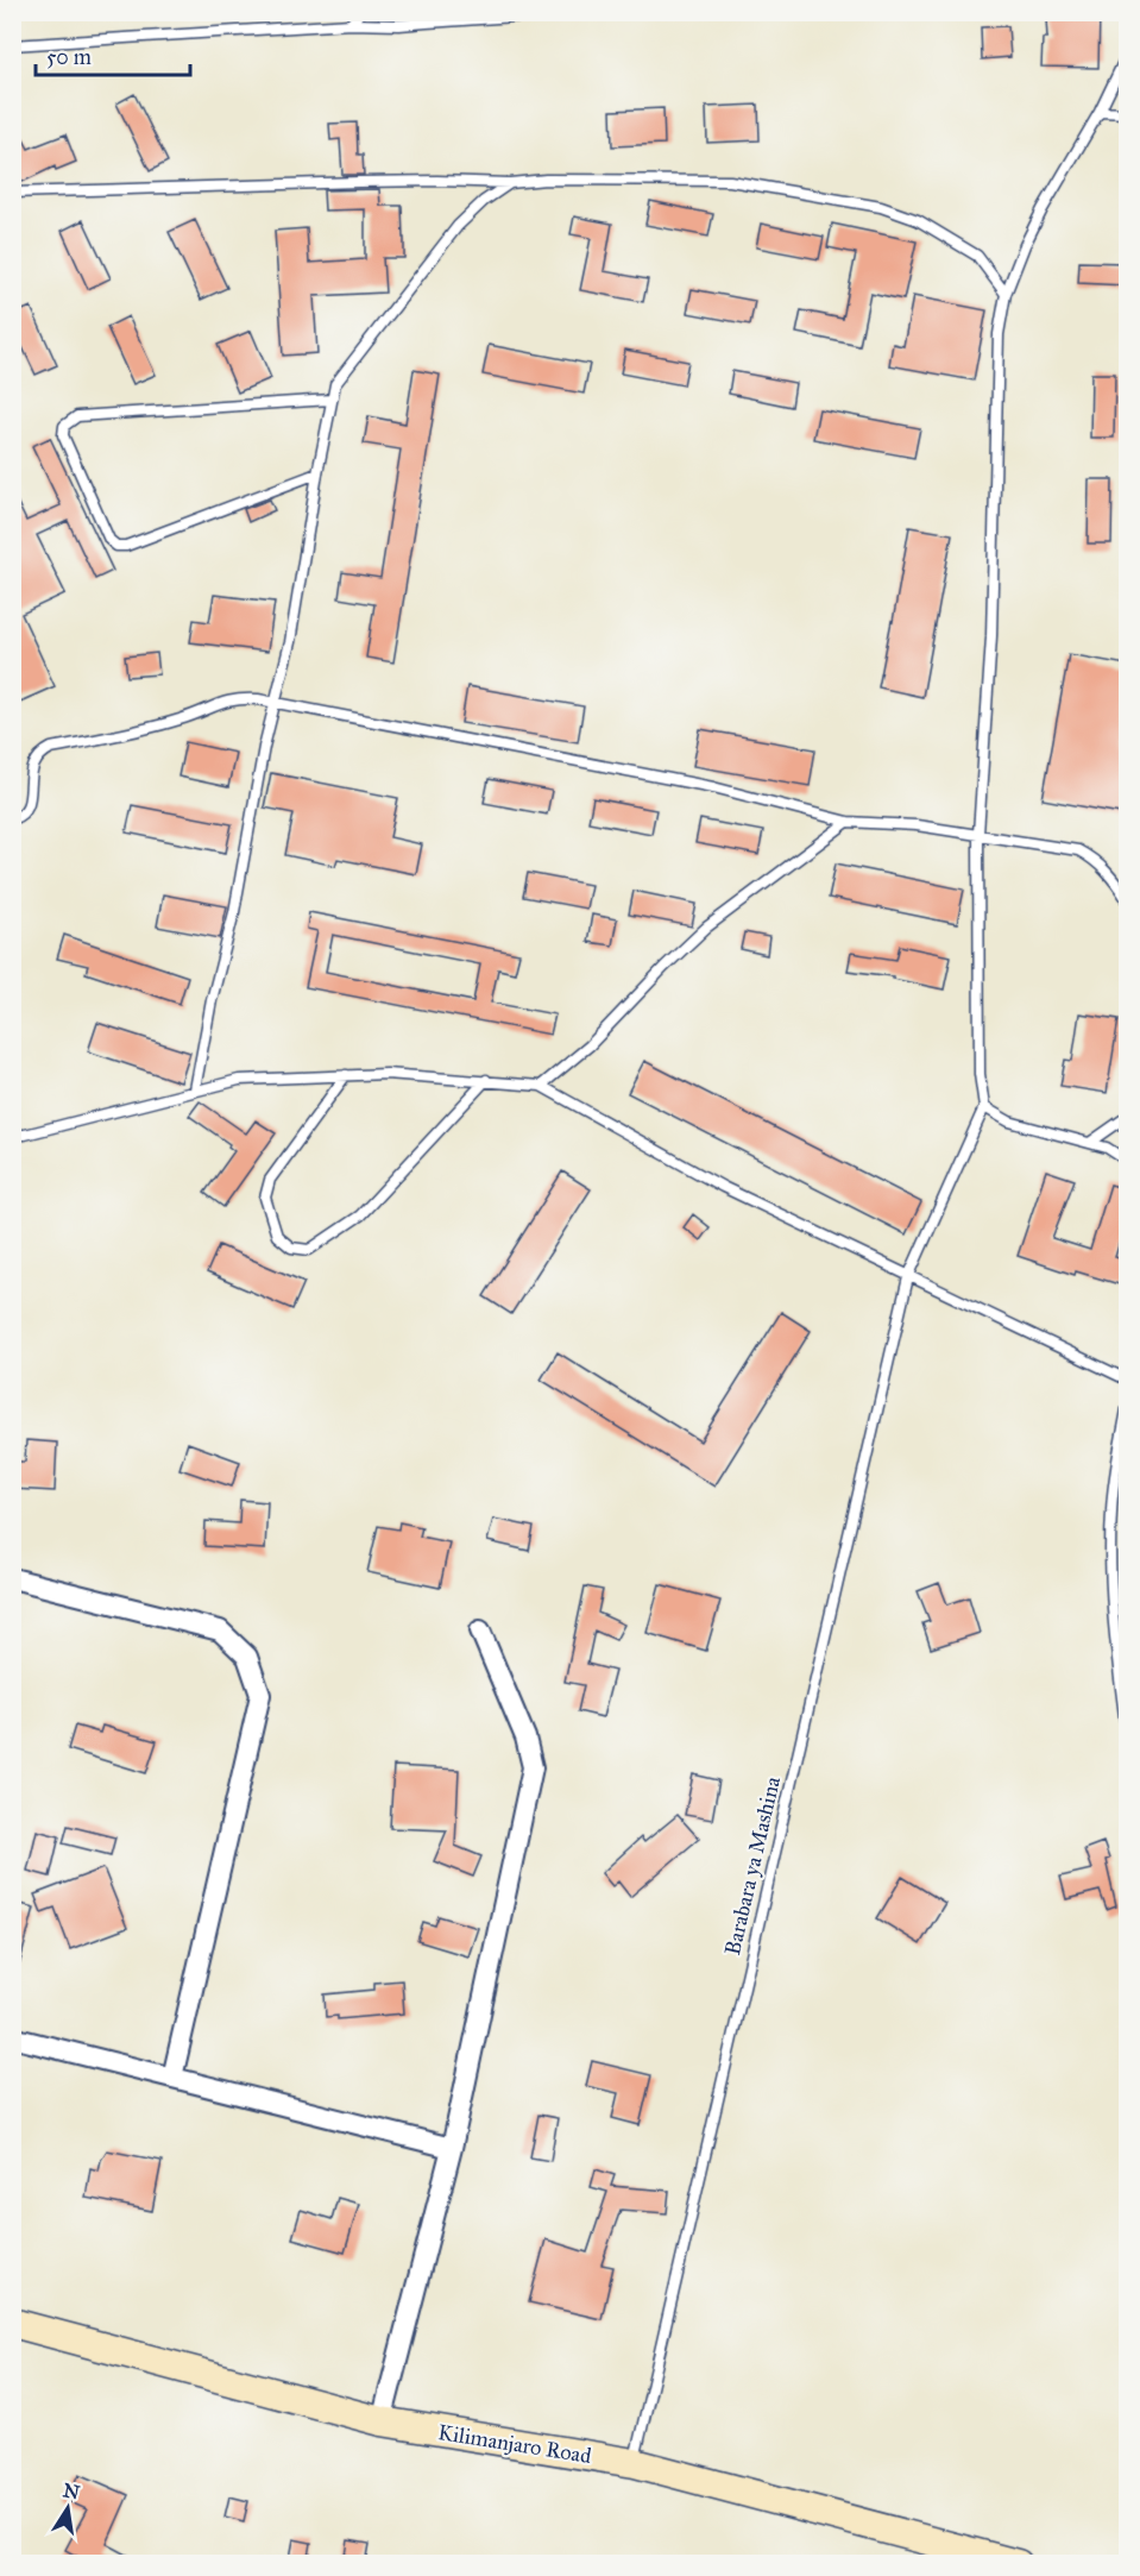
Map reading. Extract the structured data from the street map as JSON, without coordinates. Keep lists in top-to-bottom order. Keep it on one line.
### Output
{"streets":{"main road":["Kilimanjaro Road"],"lane":["Barabara ya Mashina"]},"crossings":[["Barabara ya Mashina","Kilimanjaro Road"]],"scale_bar":"50 m","north":"top"}
